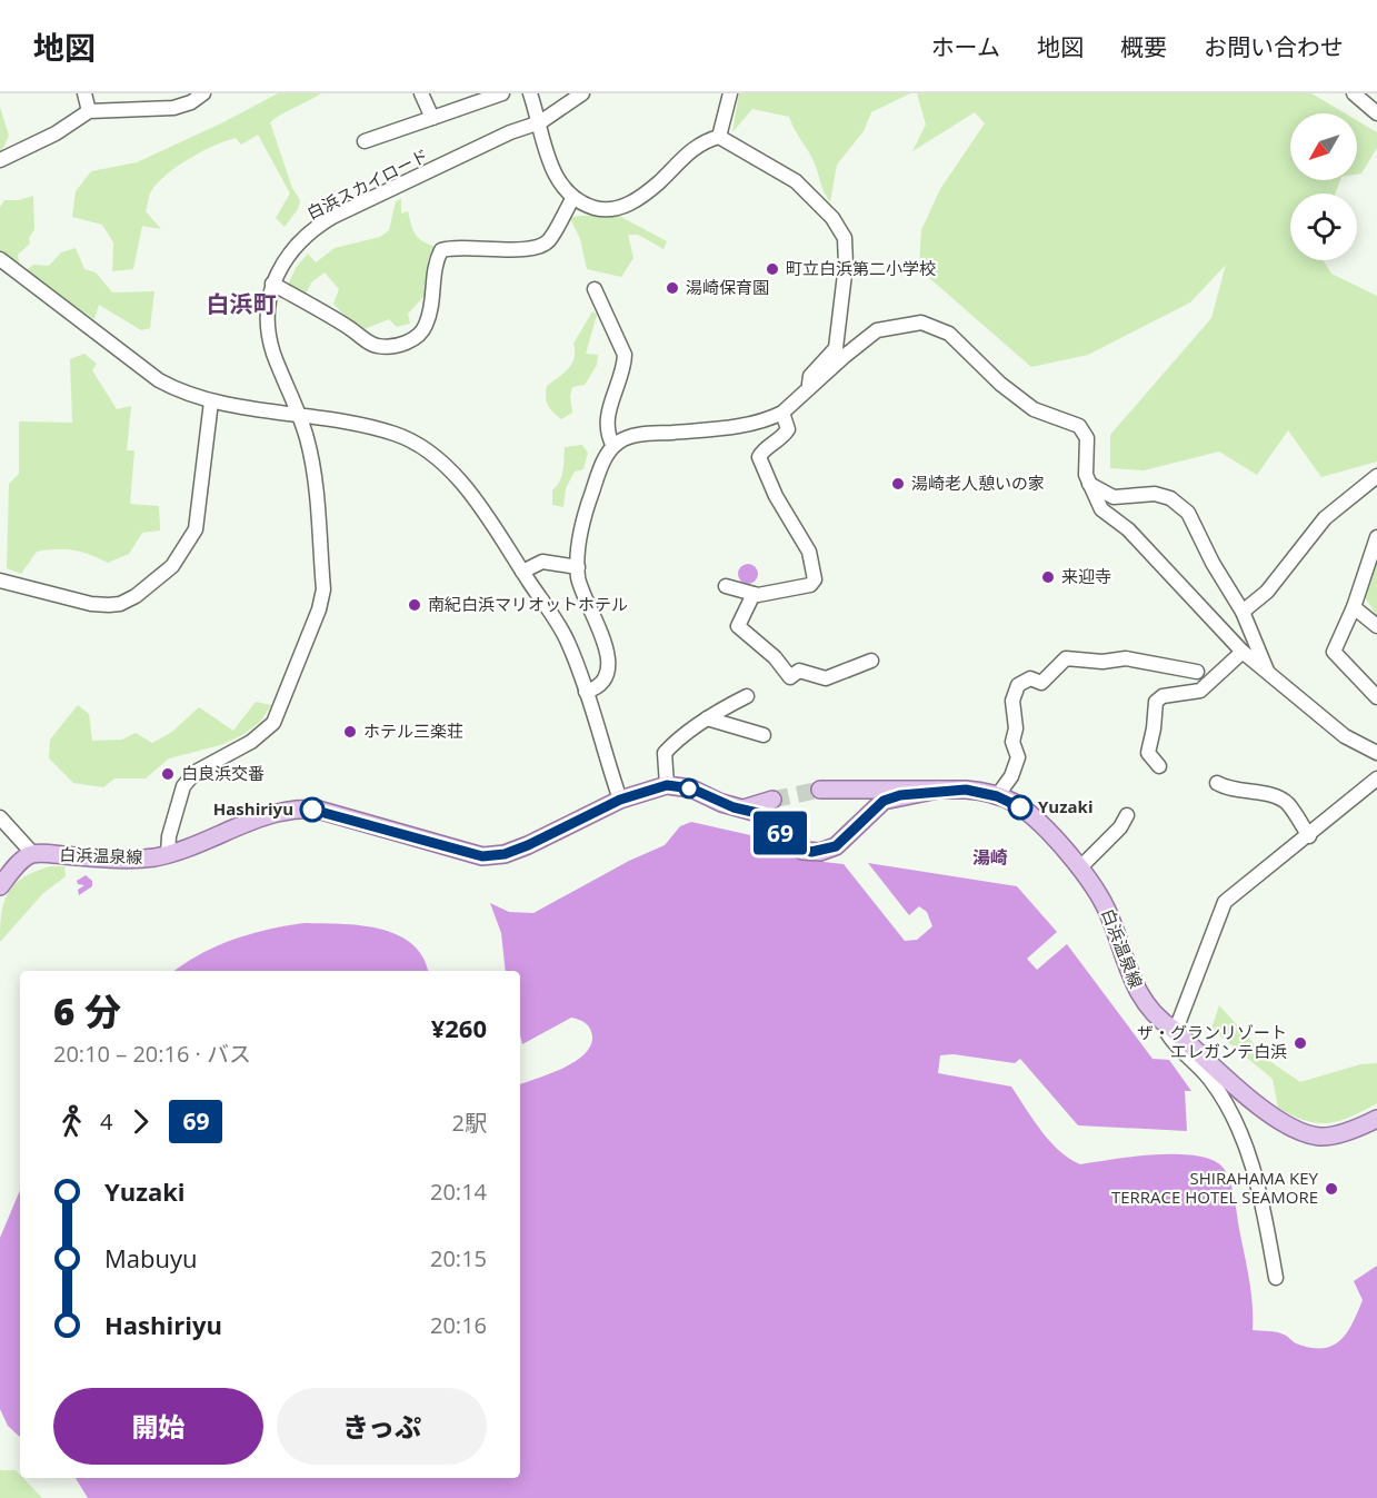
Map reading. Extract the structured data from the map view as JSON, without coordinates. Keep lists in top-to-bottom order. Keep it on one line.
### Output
{"streets":{"main road":["白浜温泉線"],"street":["白浜スカイロード"]},"crossings":[["白浜スカイロード","白浜温泉線"]],"districts":["白浜町","湯崎"],"places":["町立白浜第二小学校","湯崎保育園","湯崎老人憩いの家","来迎寺","南紀白浜マリオットホテル","ホテル三楽荘","白良浜交番","Yuzaki","Hashiriyu","ザ・グランリゾート エレガンテ白浜","SHIRAHAMA KEY TERRACE HOTEL SEAMORE"],"lines":["bus line 69"],"north":"bottom left","page":{"header":"地図","nav":["ホーム","地図","概要","お問い合わせ"],"on_map":"69","heading":["6 分","20:10 – 20:16 · バス","¥260"],"legs":["4","69","2駅"],"list":[{"name":"Yuzaki","value":"20:14"},{"name":"Mabuyu","value":"20:15"},{"name":"Hashiriyu","value":"20:16"}],"buttons":["開始","きっぷ"]}}
